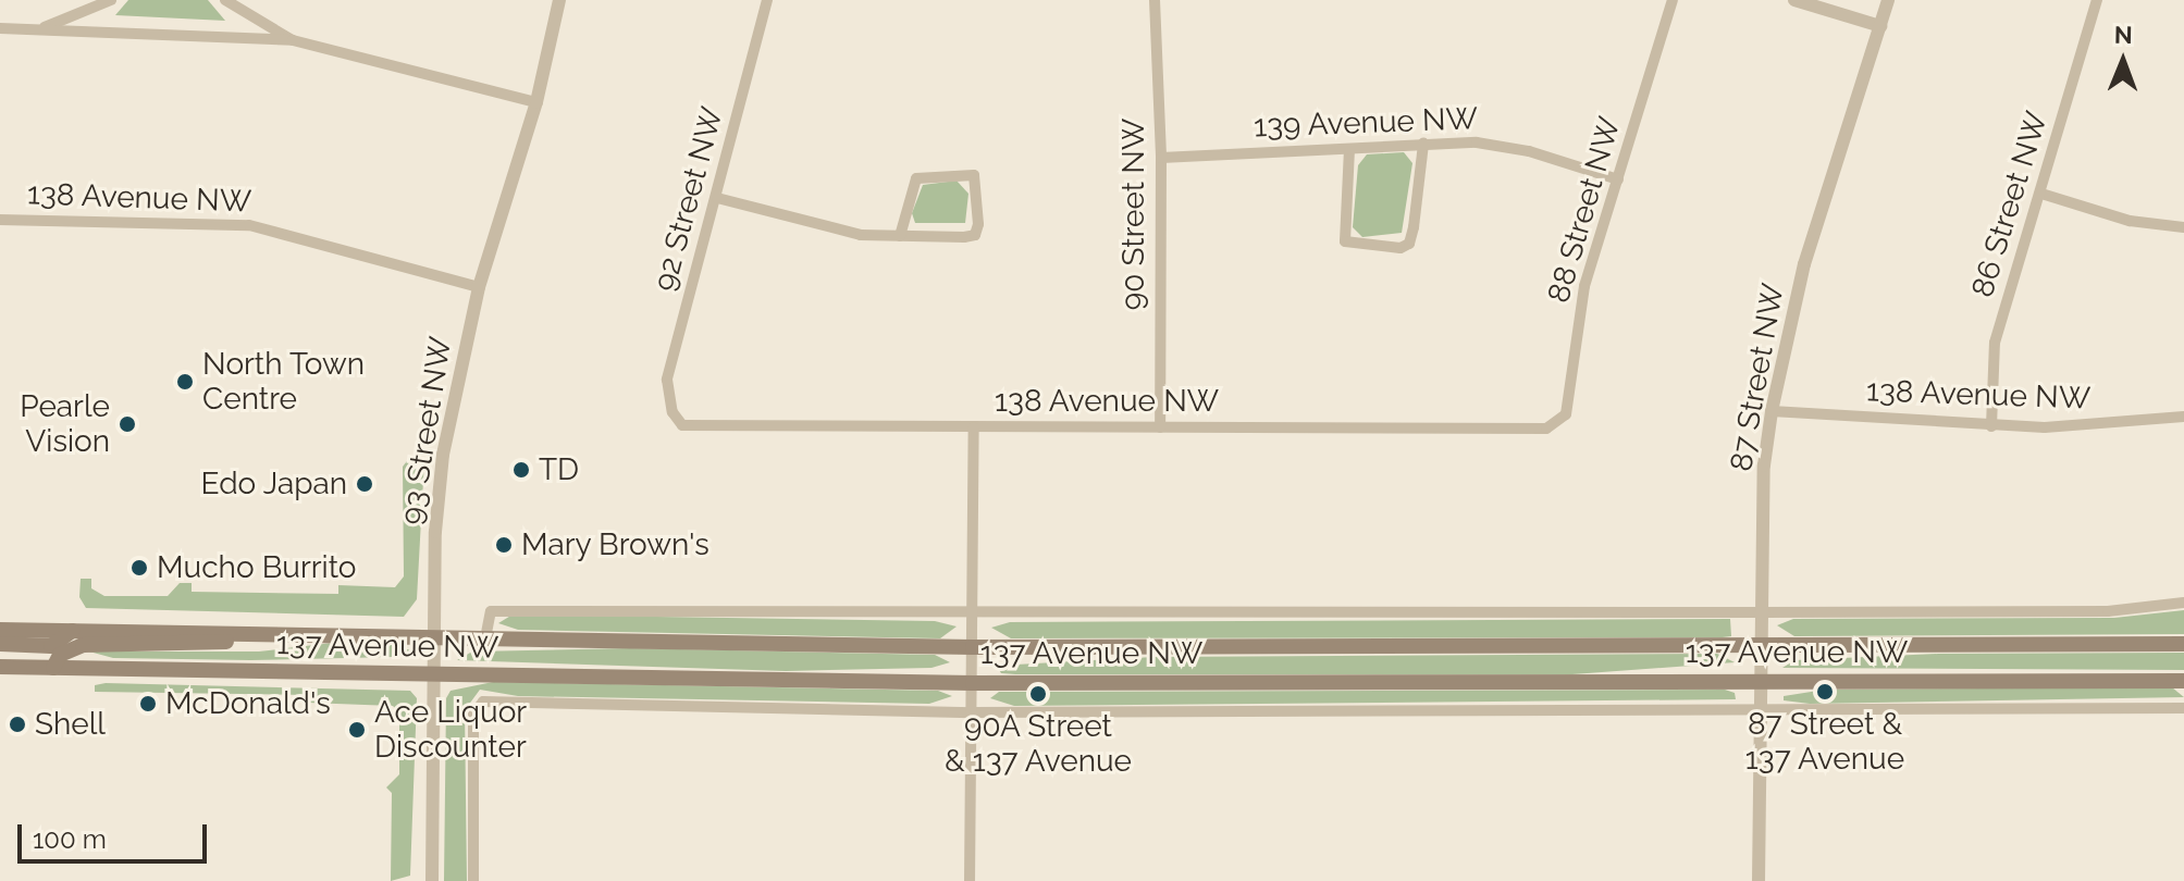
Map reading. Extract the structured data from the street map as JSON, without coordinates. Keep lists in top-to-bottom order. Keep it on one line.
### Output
{"streets":{"main road":["137 Avenue NW"],"street":["139 Avenue NW","138 Avenue NW","92 Street NW","86 Street NW","88 Street NW","90 Street NW","87 Street NW","93 Street NW"]},"crossings":[["139 Avenue NW","88 Street NW"],["139 Avenue NW","90 Street NW"],["138 Avenue NW","92 Street NW"],["138 Avenue NW","86 Street NW"],["138 Avenue NW","88 Street NW"],["138 Avenue NW","90 Street NW"],["138 Avenue NW","87 Street NW"],["138 Avenue NW","93 Street NW"],["87 Street NW","137 Avenue NW"],["93 Street NW","137 Avenue NW"]],"places":["North Town Centre","Pearle Vision","TD","Edo Japan","Mary Brown's","Mucho Burrito","87 Street & 137 Avenue","90A Street & 137 Avenue","McDonald's","Shell","Ace Liquor Discounter"],"scale_bar":"100 m","north":"top"}
